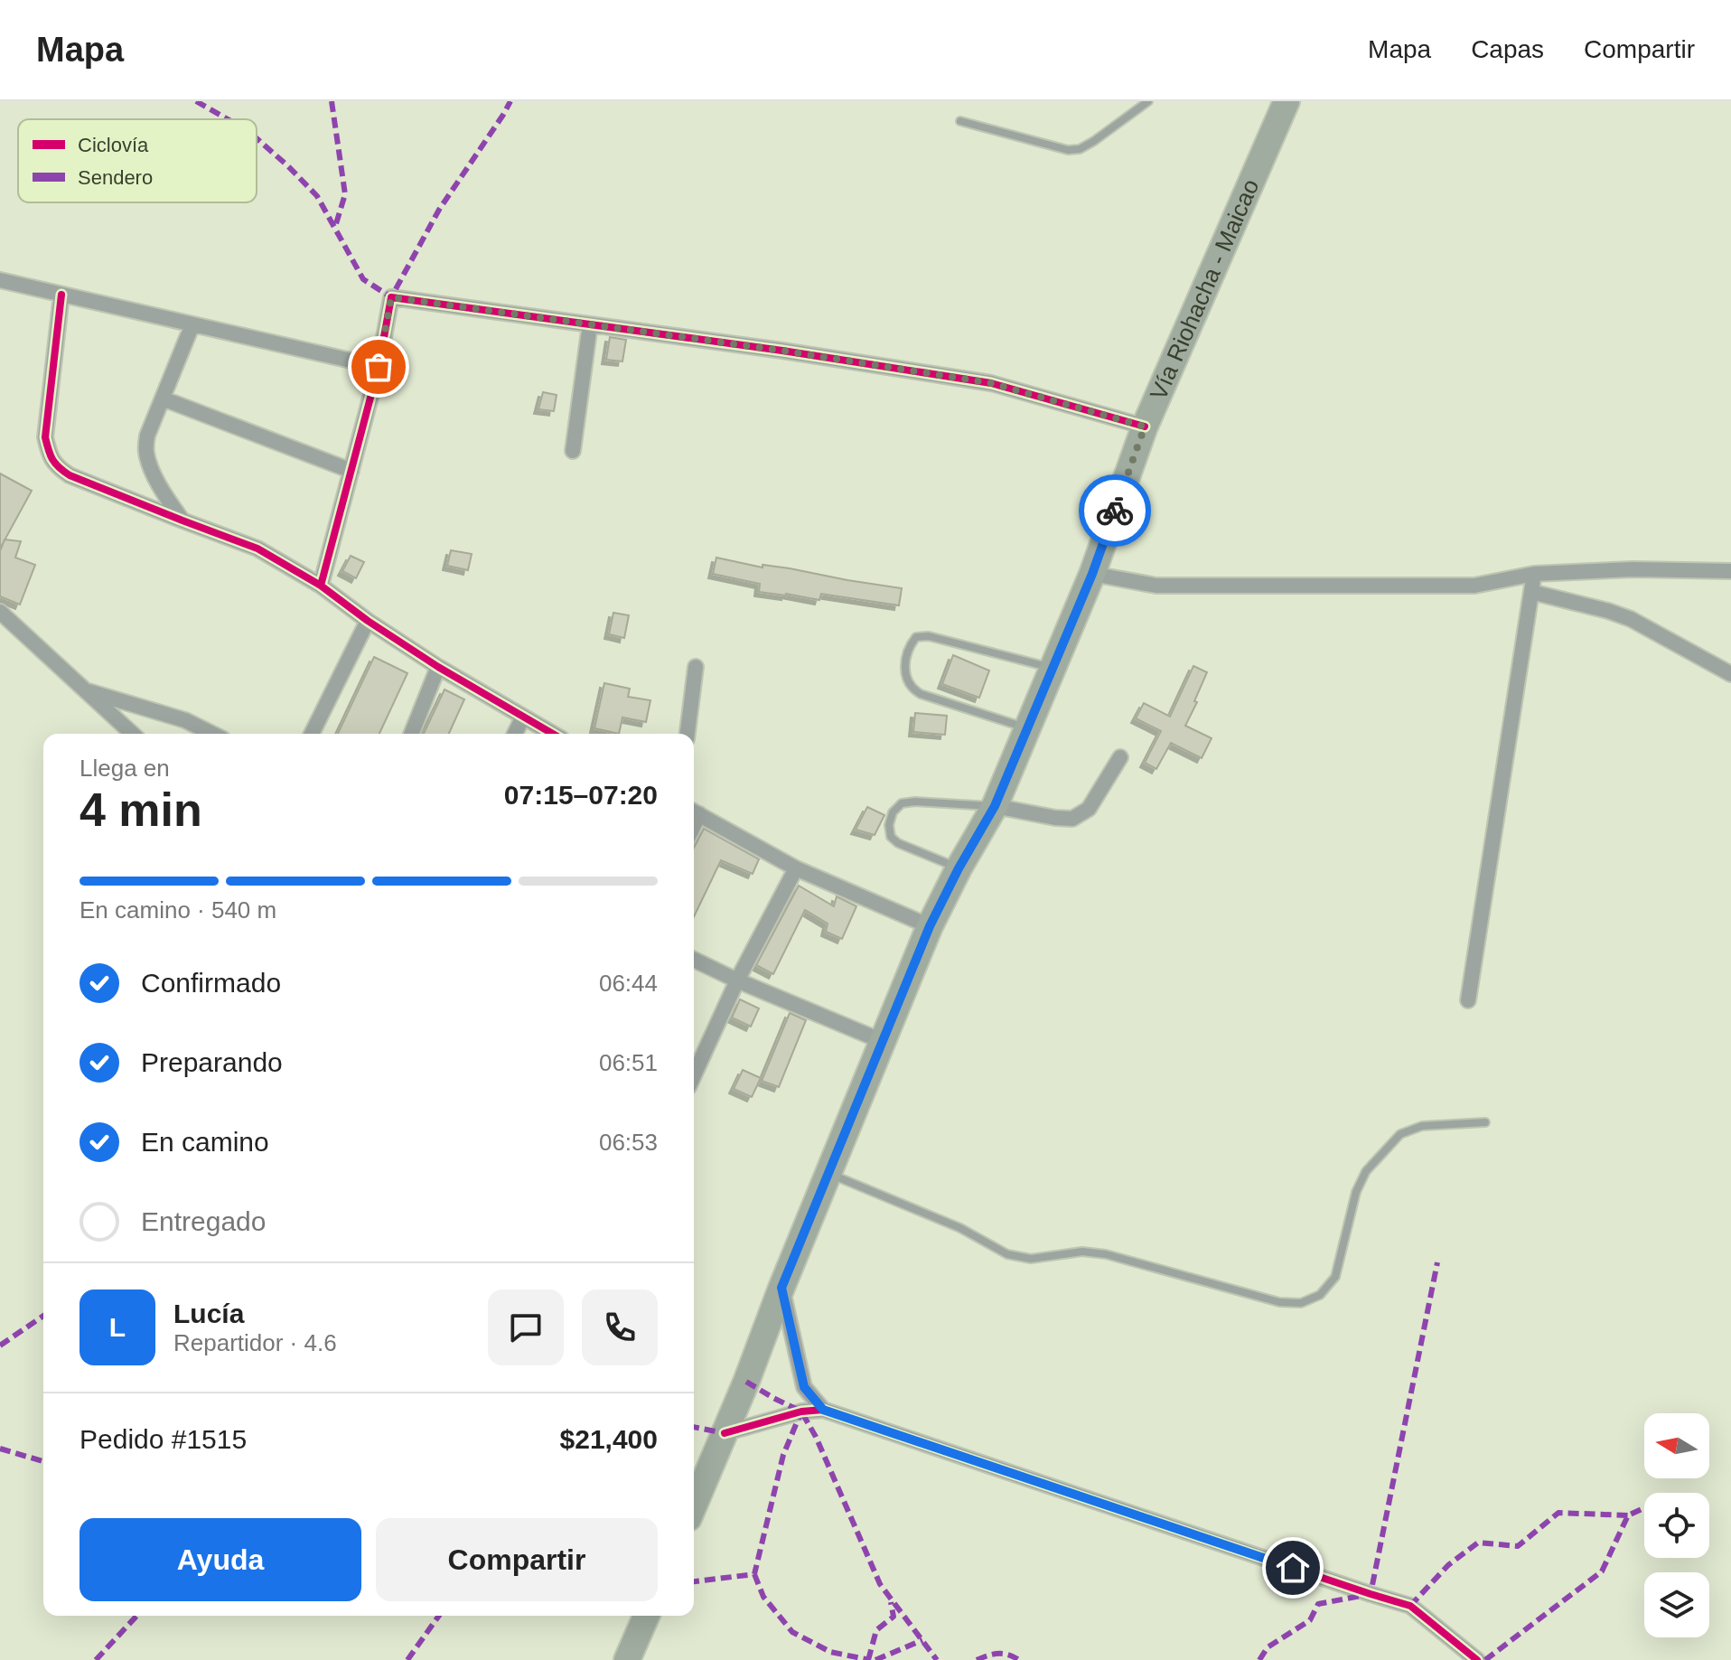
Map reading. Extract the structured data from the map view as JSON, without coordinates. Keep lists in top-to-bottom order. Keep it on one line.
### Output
{"streets":{"highway":["Vía Riohacha - Maicao"]},"legend":["Ciclovía","Sendero"],"north":"left","page":{"header":"Mapa","nav":["Mapa","Capas","Compartir"],"heading":["4 min","Llega en","07:15–07:20"],"panel":["Lucía","Repartidor · 4.6","Pedido #1515","$21,400"],"bar":"En camino · 540 m","list":[["Confirmado","06:44"],["Preparando","06:51"],["En camino","06:53"],"Entregado"],"round":"L","buttons":["Ayuda","Compartir"]}}
